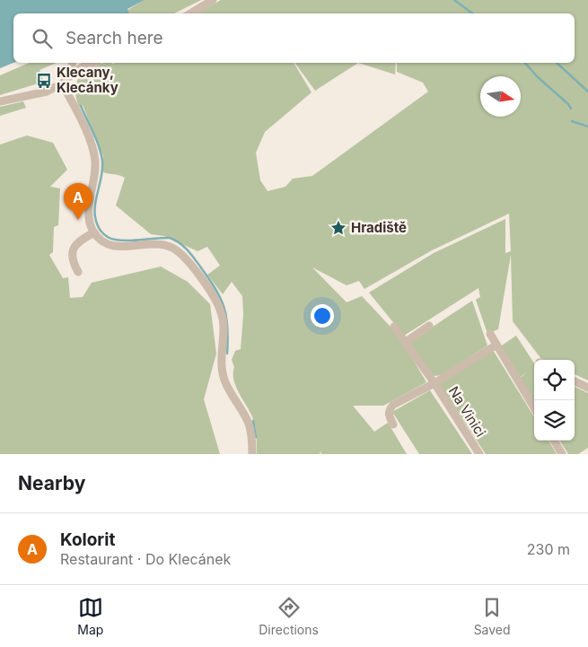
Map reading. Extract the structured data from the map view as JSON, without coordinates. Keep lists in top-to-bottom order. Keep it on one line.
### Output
{"streets":{"street":["Na Vinici"]},"places":{"bus stop":["Klecany, Klecánky"],"place":["Hradiště"]},"north":"right","page":{"search":"Search here","pins":"A","heading":"Nearby","list":[{"mark":"A","name":"Kolorit","note":"Restaurant · Do Klecánek","value":"230 m"}],"nav":["Map","Directions","Saved"]}}
